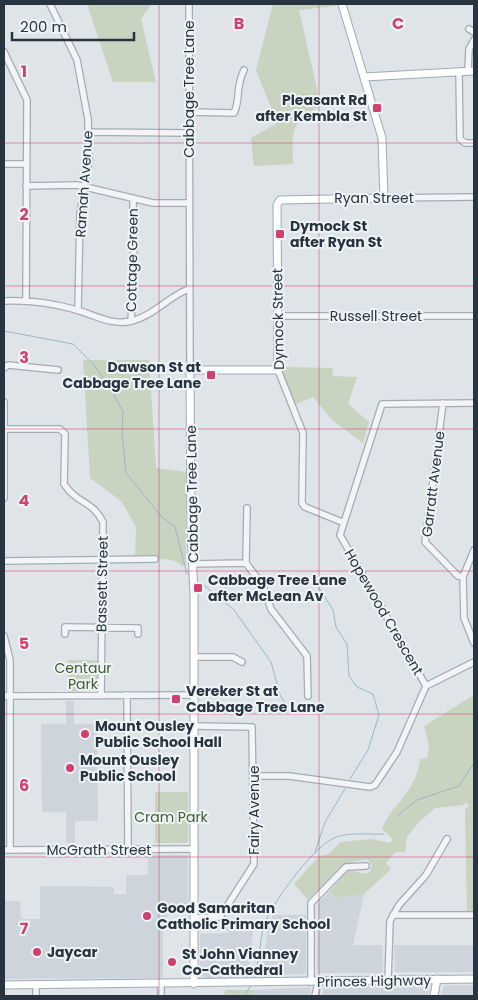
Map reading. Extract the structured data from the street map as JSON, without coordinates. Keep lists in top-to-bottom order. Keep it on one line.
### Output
{"streets":{"main road":["Cabbage Tree Lane","Ryan Street","Dymock Street","Princes Highway"],"street":["Ramah Avenue","Cottage Green","Russell Street","Garratt Avenue","Bassett Street","Hopewood Crescent","Fairy Avenue","McGrath Street"]},"crossings":[["Cabbage Tree Lane","Fairy Avenue"],["Cabbage Tree Lane","McGrath Street"],["Cabbage Tree Lane","Princes Highway"],["Ryan Street","Dymock Street"],["Russell Street","Dymock Street"],["Dymock Street","Hopewood Crescent"],["Garratt Avenue","Hopewood Crescent"],["Hopewood Crescent","Fairy Avenue"]],"parks":["Centaur Park","Cram Park"],"places":{"transit":["Pleasant Rd after Kembla St","Dymock St after Ryan St","Dawson St at Cabbage Tree Lane","Cabbage Tree Lane after McLean Av","Vereker St at Cabbage Tree Lane"],"other":["Mount Ousley Public School Hall","Mount Ousley Public School","Good Samaritan Catholic Primary School","Jaycar","St John Vianney Co-Cathedral"]},"scale_bar":"200 m","grid":{"columns":["B","C"],"rows":["1","2","3","4","5","6","7"]}}
